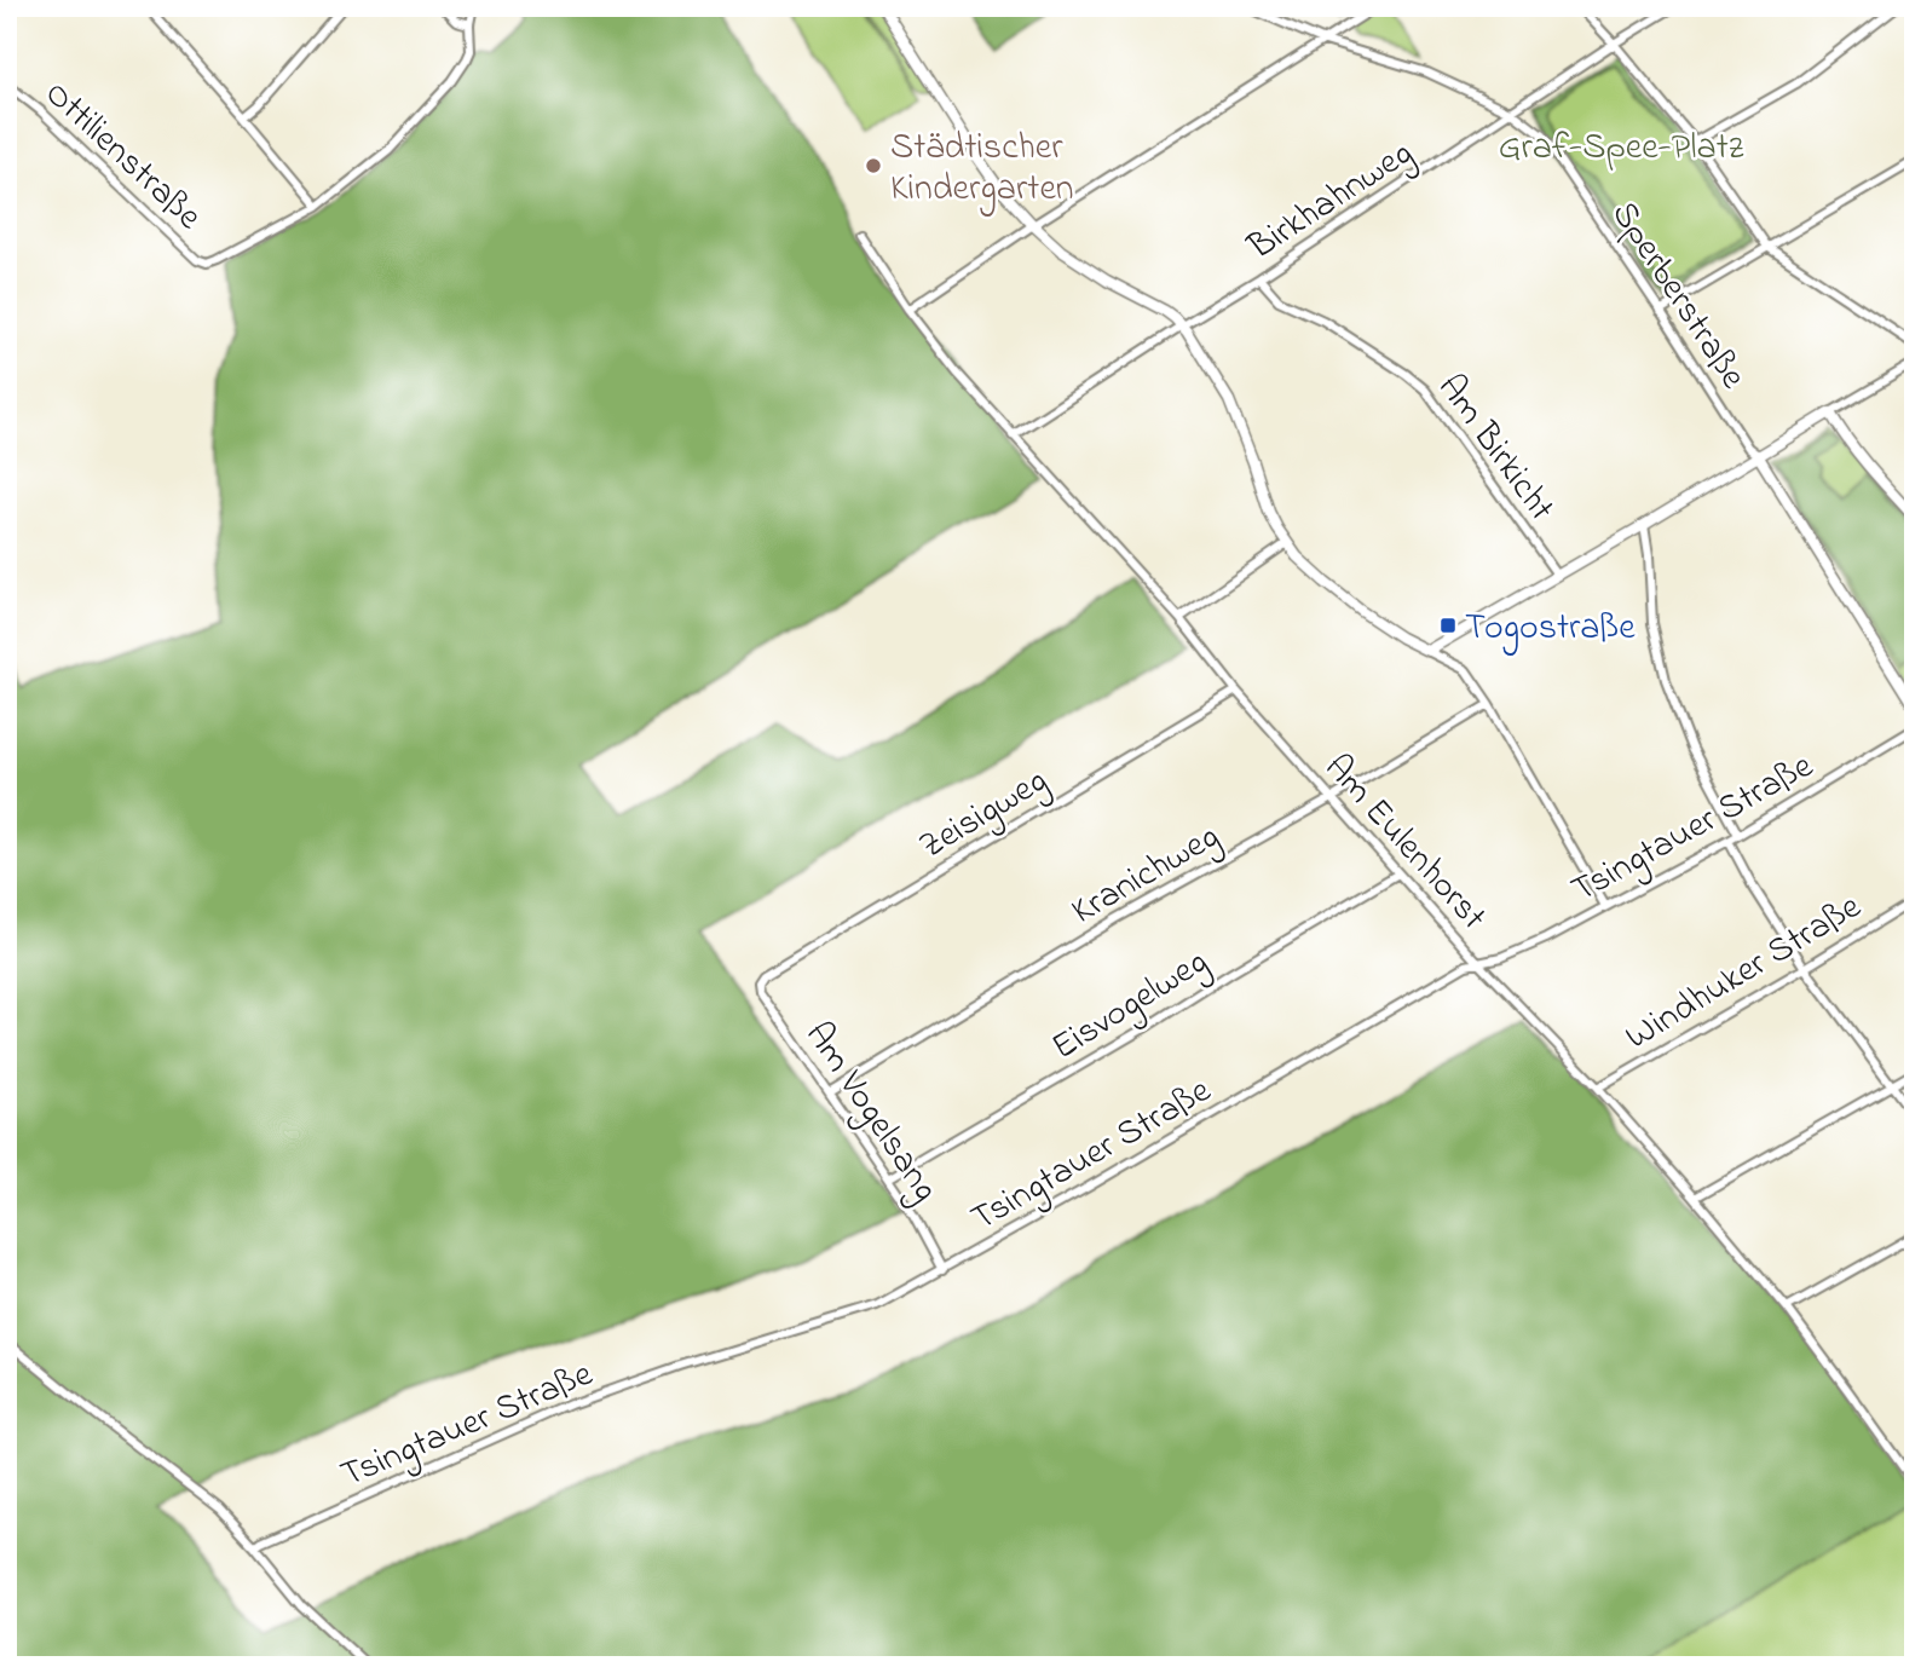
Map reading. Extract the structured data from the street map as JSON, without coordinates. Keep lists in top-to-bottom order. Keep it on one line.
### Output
{"streets":{"street":["Ottilienstraße","Birkhahnweg","Sperberstraße","Am Birkicht","Zeisigweg","Tsingtauer Straße","Am Eulenhorst","Kranichweg","Windhuker Straße","Eisvogelweg","Am Vogelsang"]},"crossings":[["Birkhahnweg","Sperberstraße"],["Birkhahnweg","Am Birkicht"],["Birkhahnweg","Am Eulenhorst"],["Zeisigweg","Am Eulenhorst"],["Zeisigweg","Am Vogelsang"],["Tsingtauer Straße","Am Eulenhorst"],["Tsingtauer Straße","Am Vogelsang"],["Am Eulenhorst","Kranichweg"],["Am Eulenhorst","Windhuker Straße"],["Am Eulenhorst","Eisvogelweg"],["Kranichweg","Am Vogelsang"],["Eisvogelweg","Am Vogelsang"]],"parks":["Graf-Spee-Platz"],"places":{"other":["Städtischer Kindergarten"],"transit":["Togostraße"]}}
